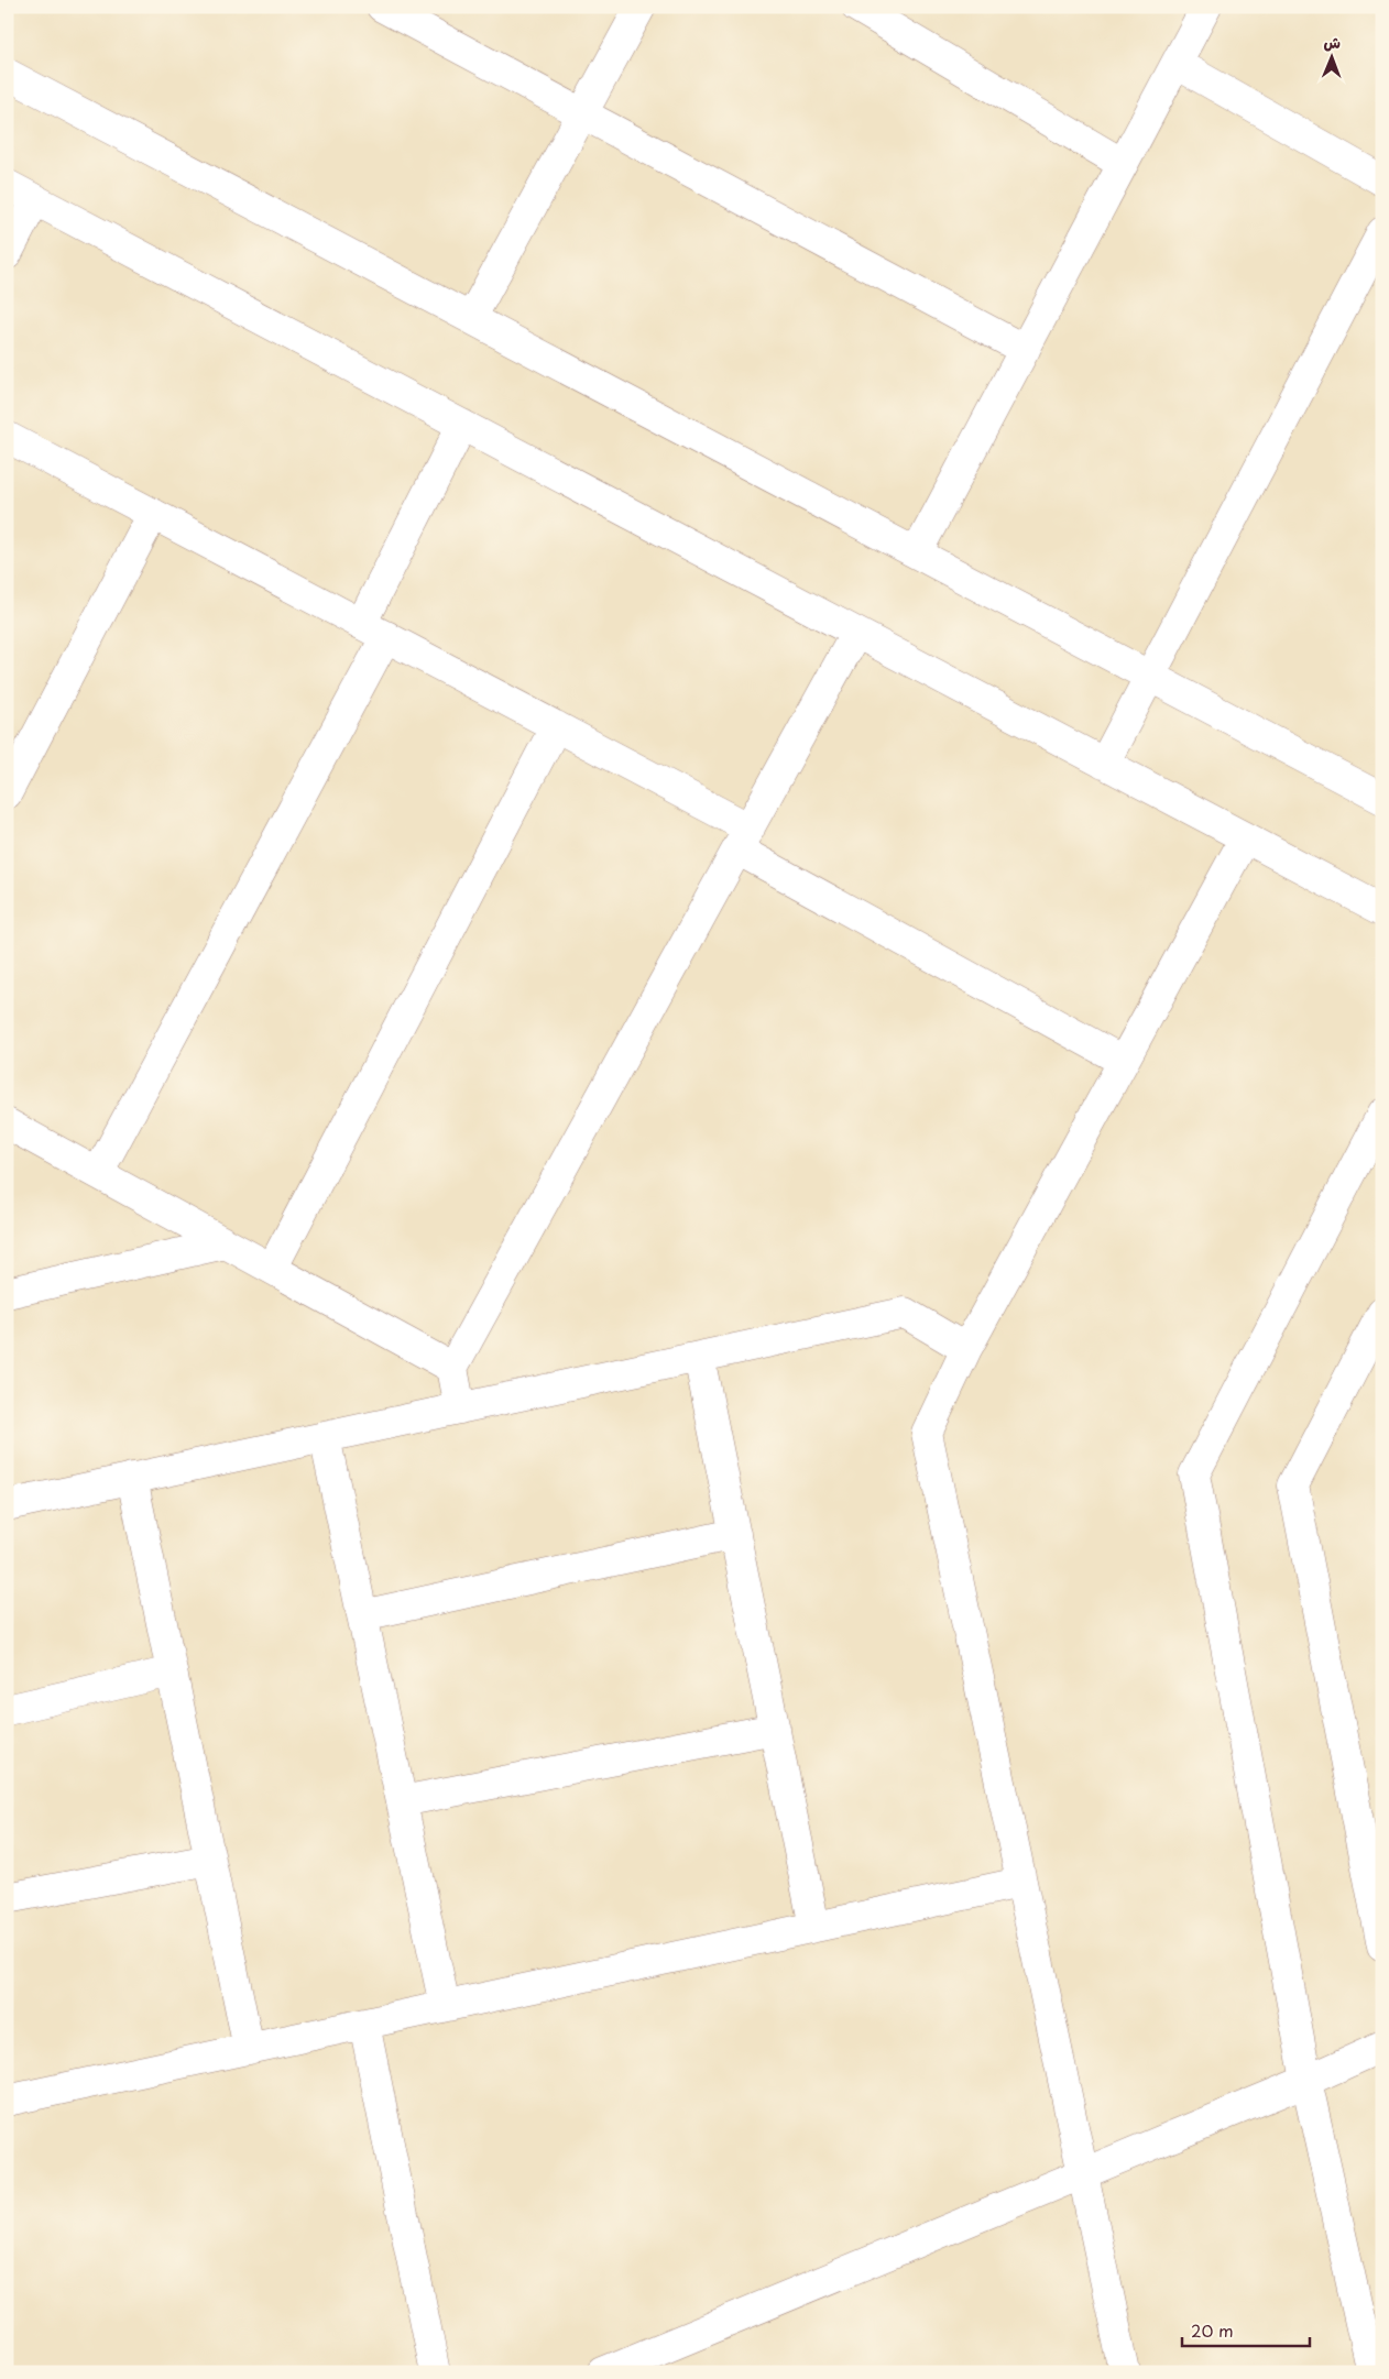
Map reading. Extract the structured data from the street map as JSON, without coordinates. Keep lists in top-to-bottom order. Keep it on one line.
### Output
{"scale_bar":"20 m","north":"top"}
